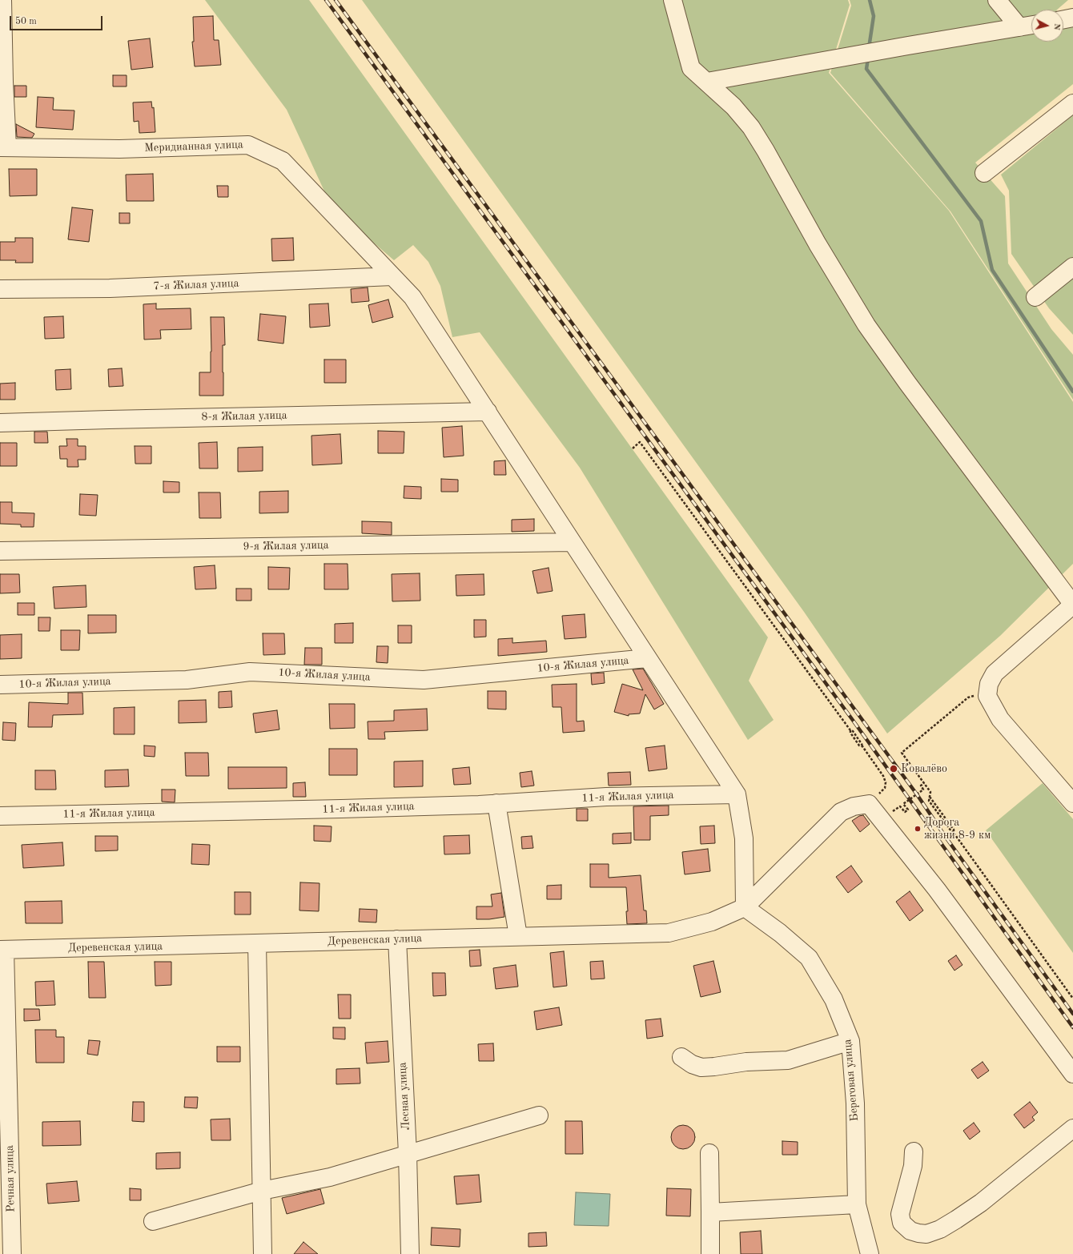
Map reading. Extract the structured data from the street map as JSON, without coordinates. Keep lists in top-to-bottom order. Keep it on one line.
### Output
{"streets":{"street":["Меридианная улица","7-я Жилая улица","8-я Жилая улица","9-я Жилая улица","10-я Жилая улица","11-я Жилая улица","Деревенская улица","Береговая улица","Лесная улица","Речная улица"]},"crossings":[["Меридианная улица","7-я Жилая улица"],["Меридианная улица","8-я Жилая улица"],["Меридианная улица","9-я Жилая улица"],["Меридианная улица","10-я Жилая улица"],["Меридианная улица","11-я Жилая улица"],["Деревенская улица","Береговая улица"],["Деревенская улица","Лесная улица"],["Деревенская улица","Речная улица"]],"places":["Ковалёво","Дорога жизни 8-9 км"],"scale_bar":"50 m","north":"right"}
